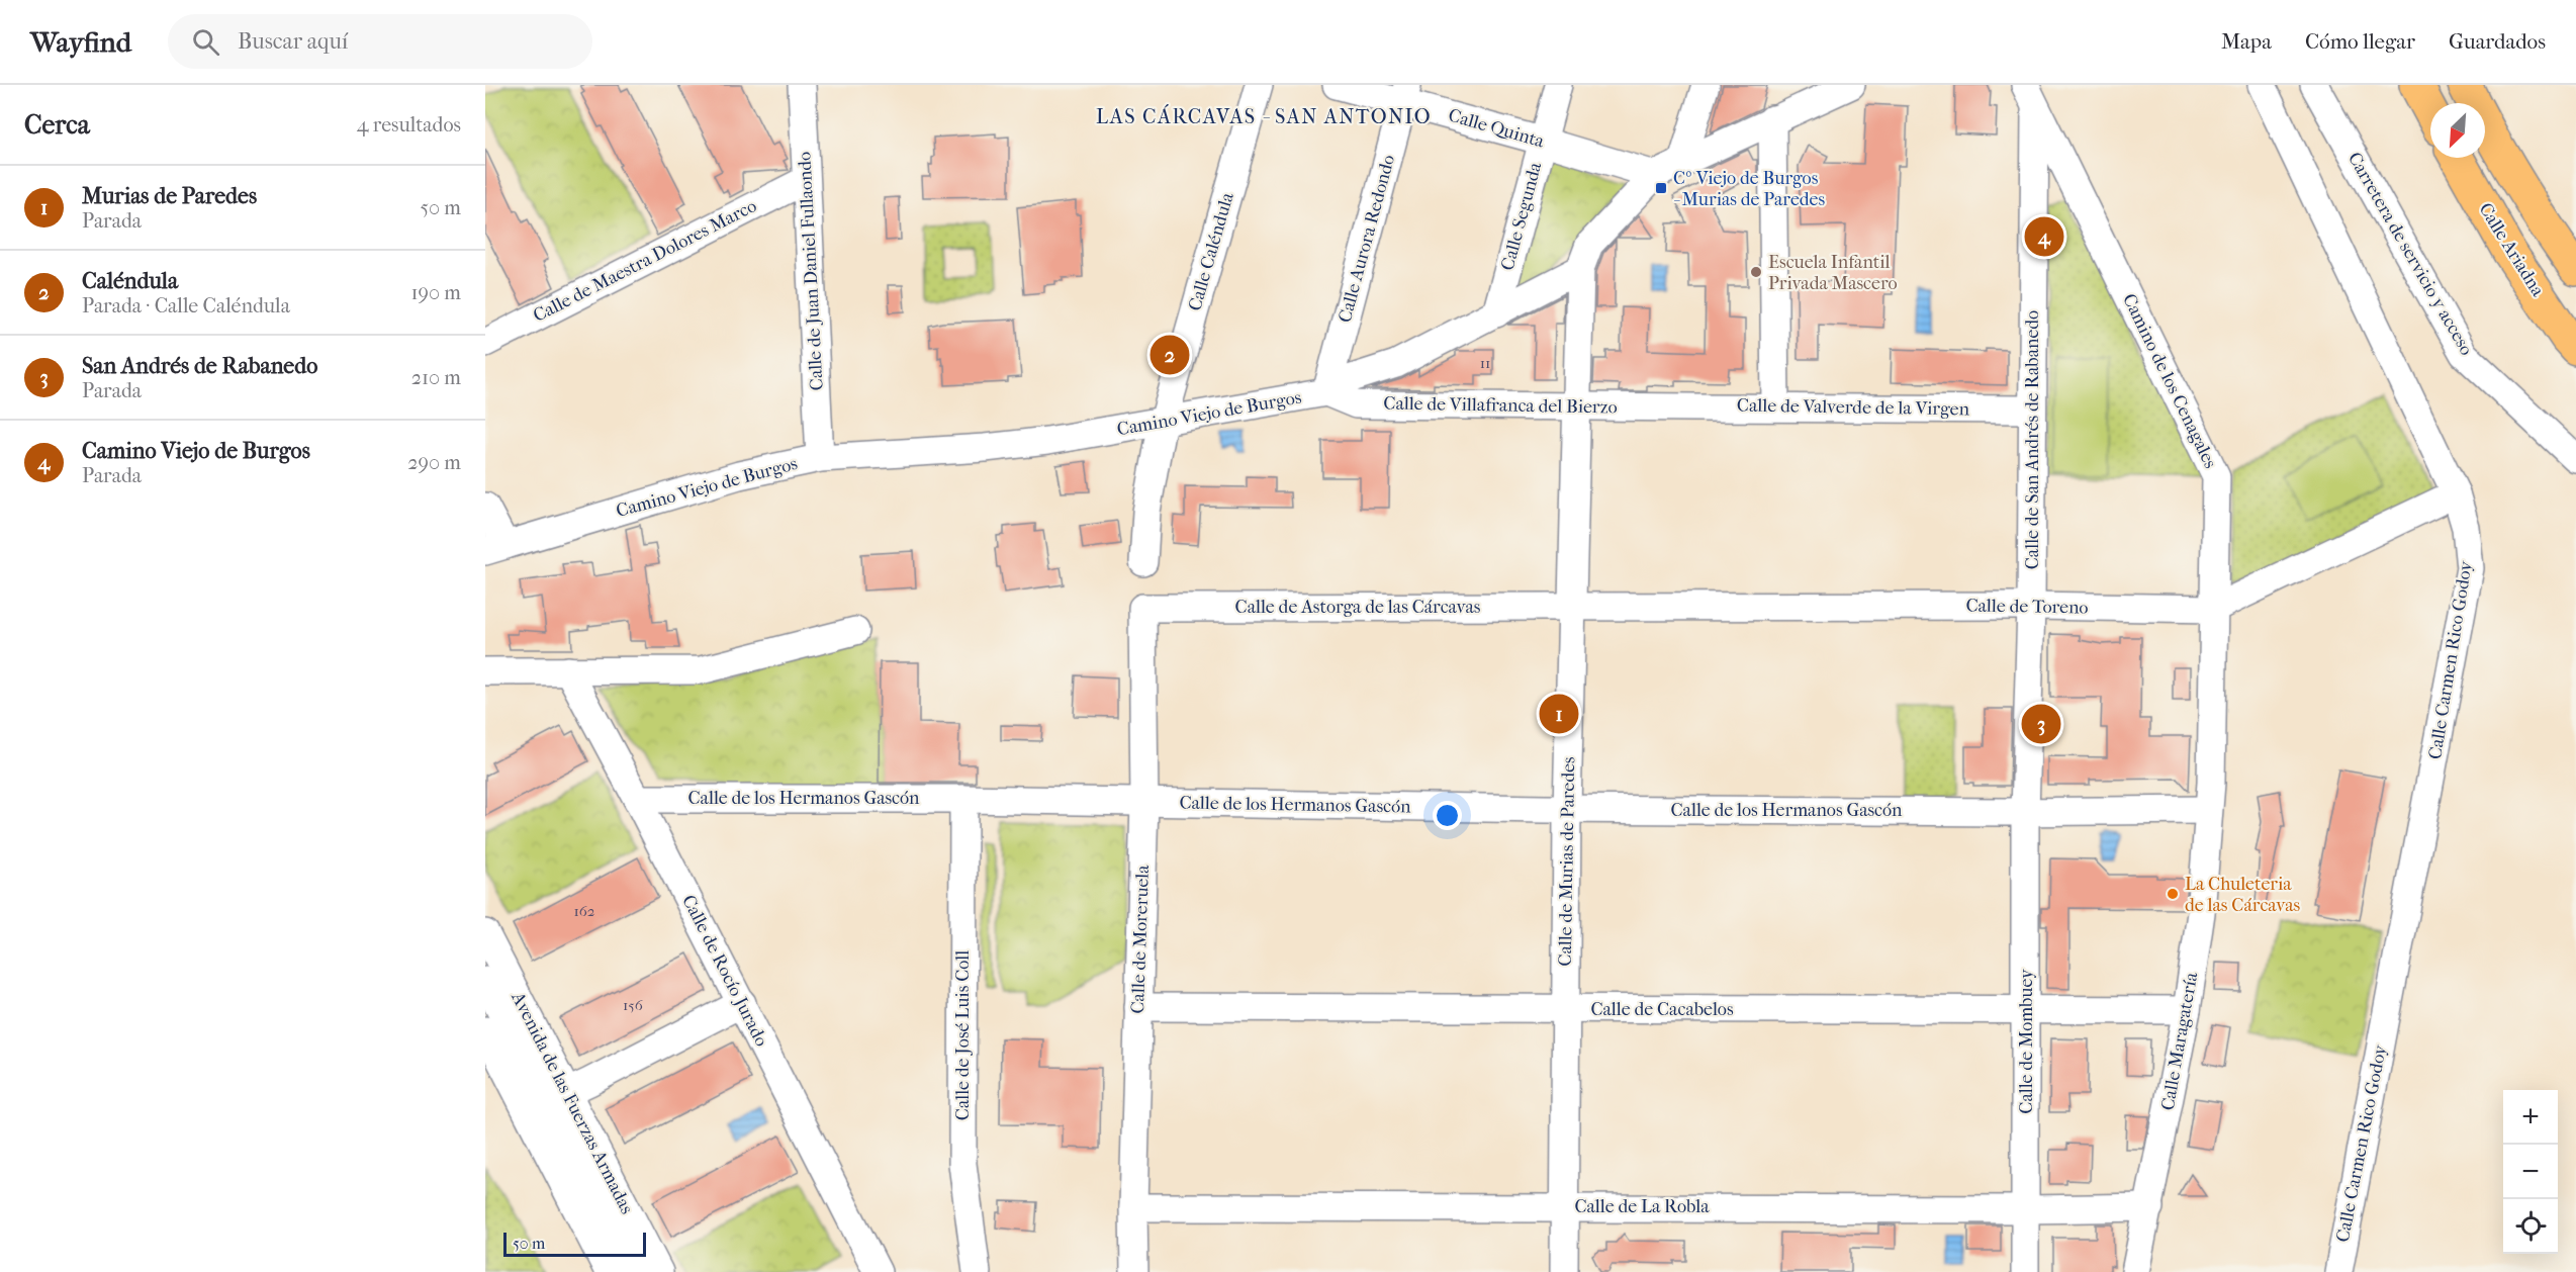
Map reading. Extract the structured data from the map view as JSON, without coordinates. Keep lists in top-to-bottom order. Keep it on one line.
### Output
{"streets":{"highway":["Calle Ariadna"],"street":["Calle Quinta","Calle Segunda","Calle Aurora Redondo","Calle Caléndula","Carretera de servicio y acceso","Calle de Maestra Dolores Marco","Calle de Juan Daniel Fullaondo","Camino de los Cenagales","Calle de Villafranca del Bierzo","Calle de Valverde de la Virgen","Camino Viejo de Burgos","Calle de San Andrés de Rabanedo","Calle de Astorga de las Cárcavas","Calle de Toreno","Calle Carmen Rico Godoy","Calle de los Hermanos Gascón","Calle de Murias de Paredes","Calle de Moreruela","Calle de Rocío Jurado","Calle de Cacabelos","Calle de José Luis Coll","Calle de Mombuey","Calle Maragatería","Avenida de las Fuerzas Armadas","Calle de La Robla"]},"crossings":[["Calle Quinta","Calle Segunda"],["Calle Quinta","Calle Aurora Redondo"],["Calle Segunda","Camino Viejo de Burgos"],["Calle Aurora Redondo","Calle de Villafranca del Bierzo"],["Calle Aurora Redondo","Camino Viejo de Burgos"],["Calle Caléndula","Camino Viejo de Burgos"],["Calle de Maestra Dolores Marco","Calle de Juan Daniel Fullaondo"],["Calle de Juan Daniel Fullaondo","Camino Viejo de Burgos"],["Camino de los Cenagales","Calle de San Andrés de Rabanedo"],["Camino de los Cenagales","Calle de Toreno"],["Camino de los Cenagales","Calle de los Hermanos Gascón"],["Camino de los Cenagales","Calle Maragatería"],["Calle de Villafranca del Bierzo","Calle de Valverde de la Virgen"],["Calle de Villafranca del Bierzo","Camino Viejo de Burgos"],["Calle de Villafranca del Bierzo","Calle de Murias de Paredes"],["Calle de Valverde de la Virgen","Calle de San Andrés de Rabanedo"],["Camino Viejo de Burgos","Calle de Murias de Paredes"],["Calle de San Andrés de Rabanedo","Calle de Toreno"],["Calle de San Andrés de Rabanedo","Calle de los Hermanos Gascón"],["Calle de San Andrés de Rabanedo","Calle de Mombuey"],["Calle de Astorga de las Cárcavas","Calle de Toreno"],["Calle de Astorga de las Cárcavas","Calle de Murias de Paredes"],["Calle de Astorga de las Cárcavas","Calle de Moreruela"],["Calle de Toreno","Calle Carmen Rico Godoy"],["Calle de Toreno","Calle de Murias de Paredes"],["Calle de los Hermanos Gascón","Calle de Murias de Paredes"],["Calle de los Hermanos Gascón","Calle de Moreruela"],["Calle de los Hermanos Gascón","Calle de Rocío Jurado"],["Calle de los Hermanos Gascón","Calle de José Luis Coll"],["Calle de los Hermanos Gascón","Calle de Mombuey"],["Calle de los Hermanos Gascón","Calle Maragatería"],["Calle de Murias de Paredes","Calle de Cacabelos"],["Calle de Murias de Paredes","Calle de La Robla"],["Calle de Moreruela","Calle de Cacabelos"],["Calle de Moreruela","Calle de La Robla"],["Calle de Cacabelos","Calle de Mombuey"],["Calle de Cacabelos","Calle Maragatería"],["Calle de Mombuey","Calle de La Robla"],["Calle Maragatería","Calle de La Robla"]],"districts":["LAS CÁRCAVAS - SAN ANTONIO"],"places":{"transit":["Cº Viejo de Burgos - Murias de Paredes"],"other":["Escuela Infantil Privada Mascero","La Chuleteria de las Cárcavas"]},"house_numbers":["11","162","156"],"scale_bar":"50 m","north":"bottom left","page":{"header":"Wayfind","search":"Buscar aquí","nav":["Mapa","Cómo llegar","Guardados"],"heading":["Cerca","4 resultados"],"list":[{"mark":"1","name":"Murias de Paredes","note":"Parada","value":"50 m"},{"mark":"2","name":"Caléndula","note":"Parada · Calle Caléndula","value":"190 m"},{"mark":"3","name":"San Andrés de Rabanedo","note":"Parada","value":"210 m"},{"mark":"4","name":"Camino Viejo de Burgos","note":"Parada","value":"290 m"}],"pins":["4","2","1","3"],"map_buttons":["+","−"],"scale":"50 m"}}
